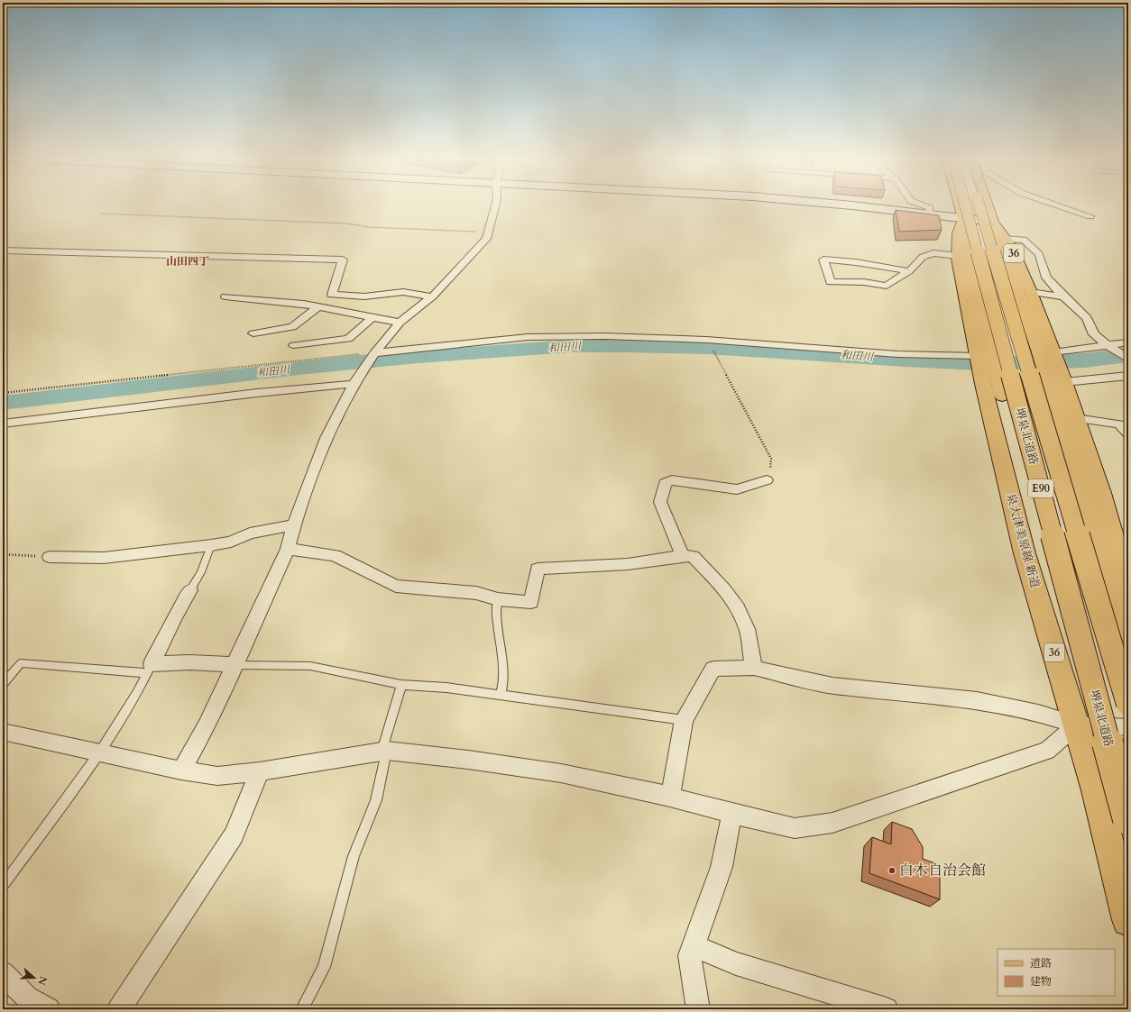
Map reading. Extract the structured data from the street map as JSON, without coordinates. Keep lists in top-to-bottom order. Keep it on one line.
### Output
{"streets":{"main road":["36","堺泉北道路","E90","泉大津美原線 新道"]},"districts":["山田四丁"],"water":["和田川"],"places":["白木自治会館"],"legend":["道路","建物"],"north":"right"}
